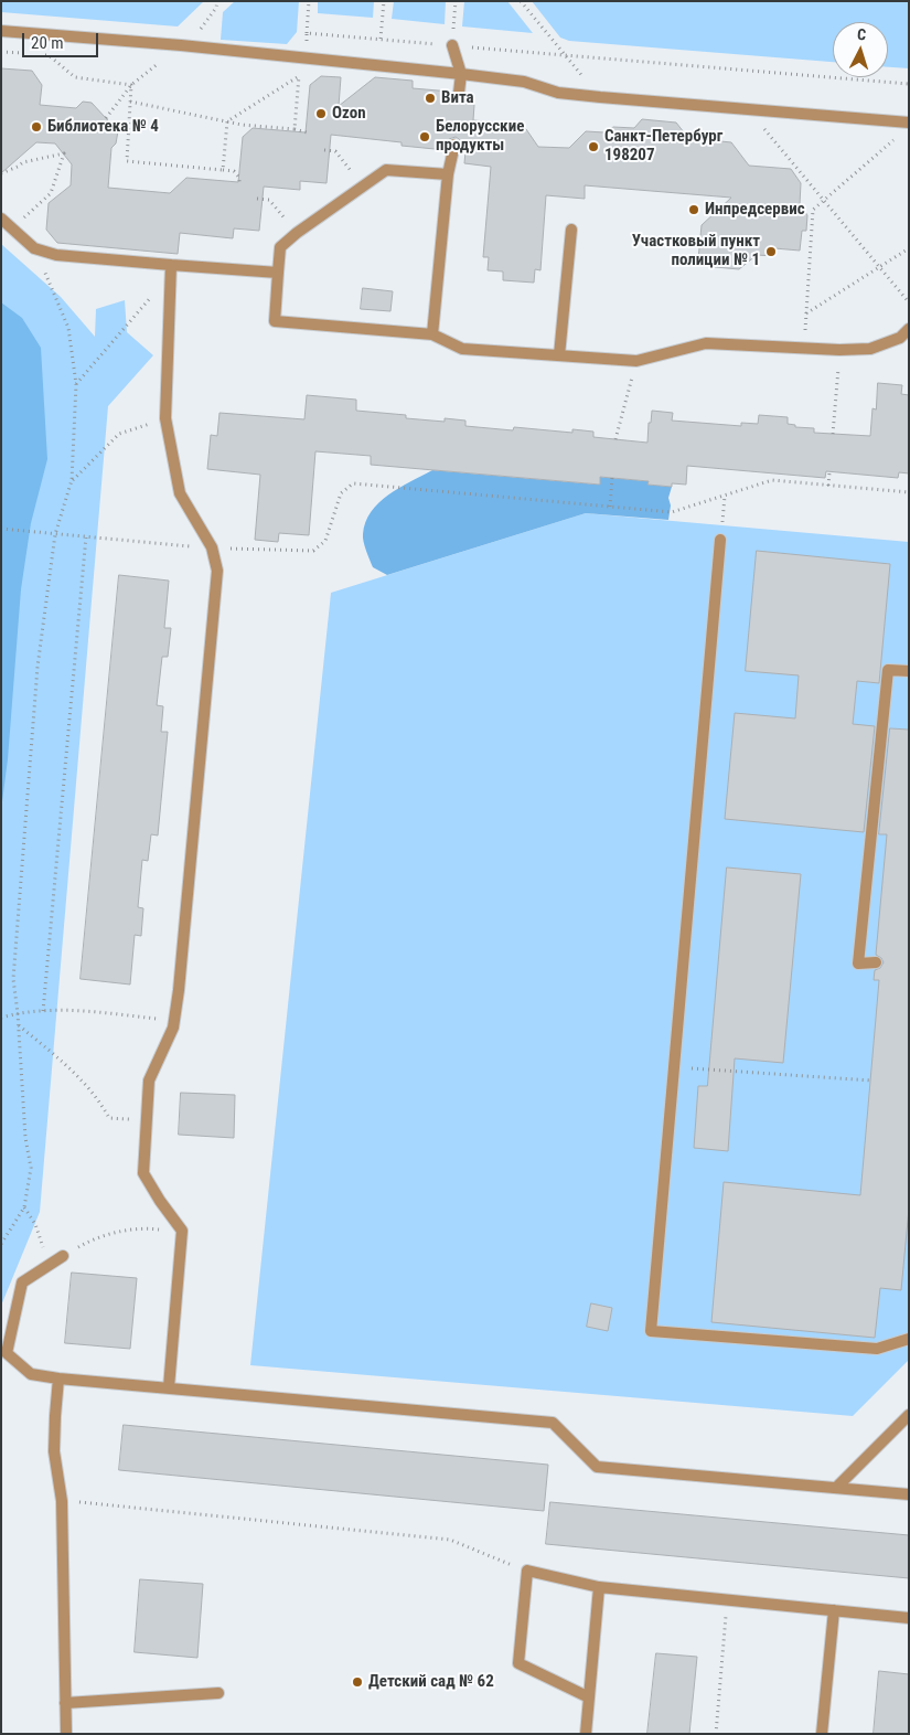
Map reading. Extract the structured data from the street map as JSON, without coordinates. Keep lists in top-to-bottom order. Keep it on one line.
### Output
{"places":["Вита","Ozon","Библиотека № 4","Белорусские продукты","Санкт-Петербург 198207","Инпредсервис","Участковый пункт полиции № 1","Детский сад № 62"],"scale_bar":"20 m","north":"top"}
